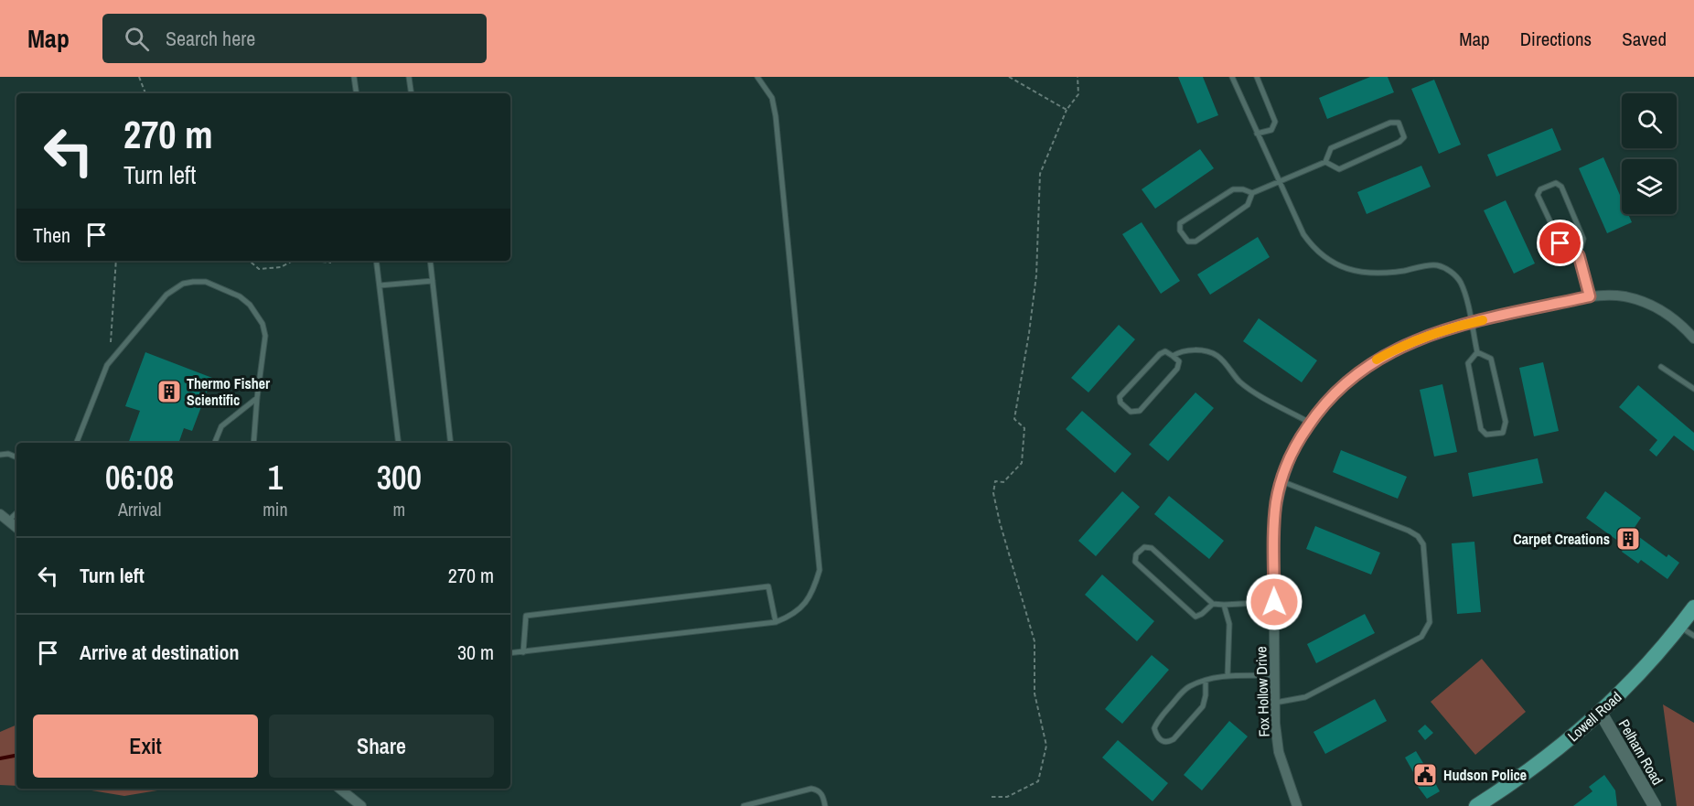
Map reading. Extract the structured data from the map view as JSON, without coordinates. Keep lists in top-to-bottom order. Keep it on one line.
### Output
{"streets":{"main road":["Lowell Road"],"street":["Fox Hollow Drive","Pelham Road"]},"crossings":[["Lowell Road","Pelham Road"]],"places":{"building":["Thermo Fisher Scientific","Carpet Creations"],"public building":["Hudson Police"]},"page":{"header":"Map","search":"Search here","nav":["Map","Directions","Saved"],"turn":["270 m","Turn left"],"then":"Then","eta":["06:08","Arrival","1","min","300","m"],"list":[{"name":"Turn left","value":"270 m"},{"name":"Arrive at destination","value":"30 m"}],"buttons":["Exit","Share"]}}
